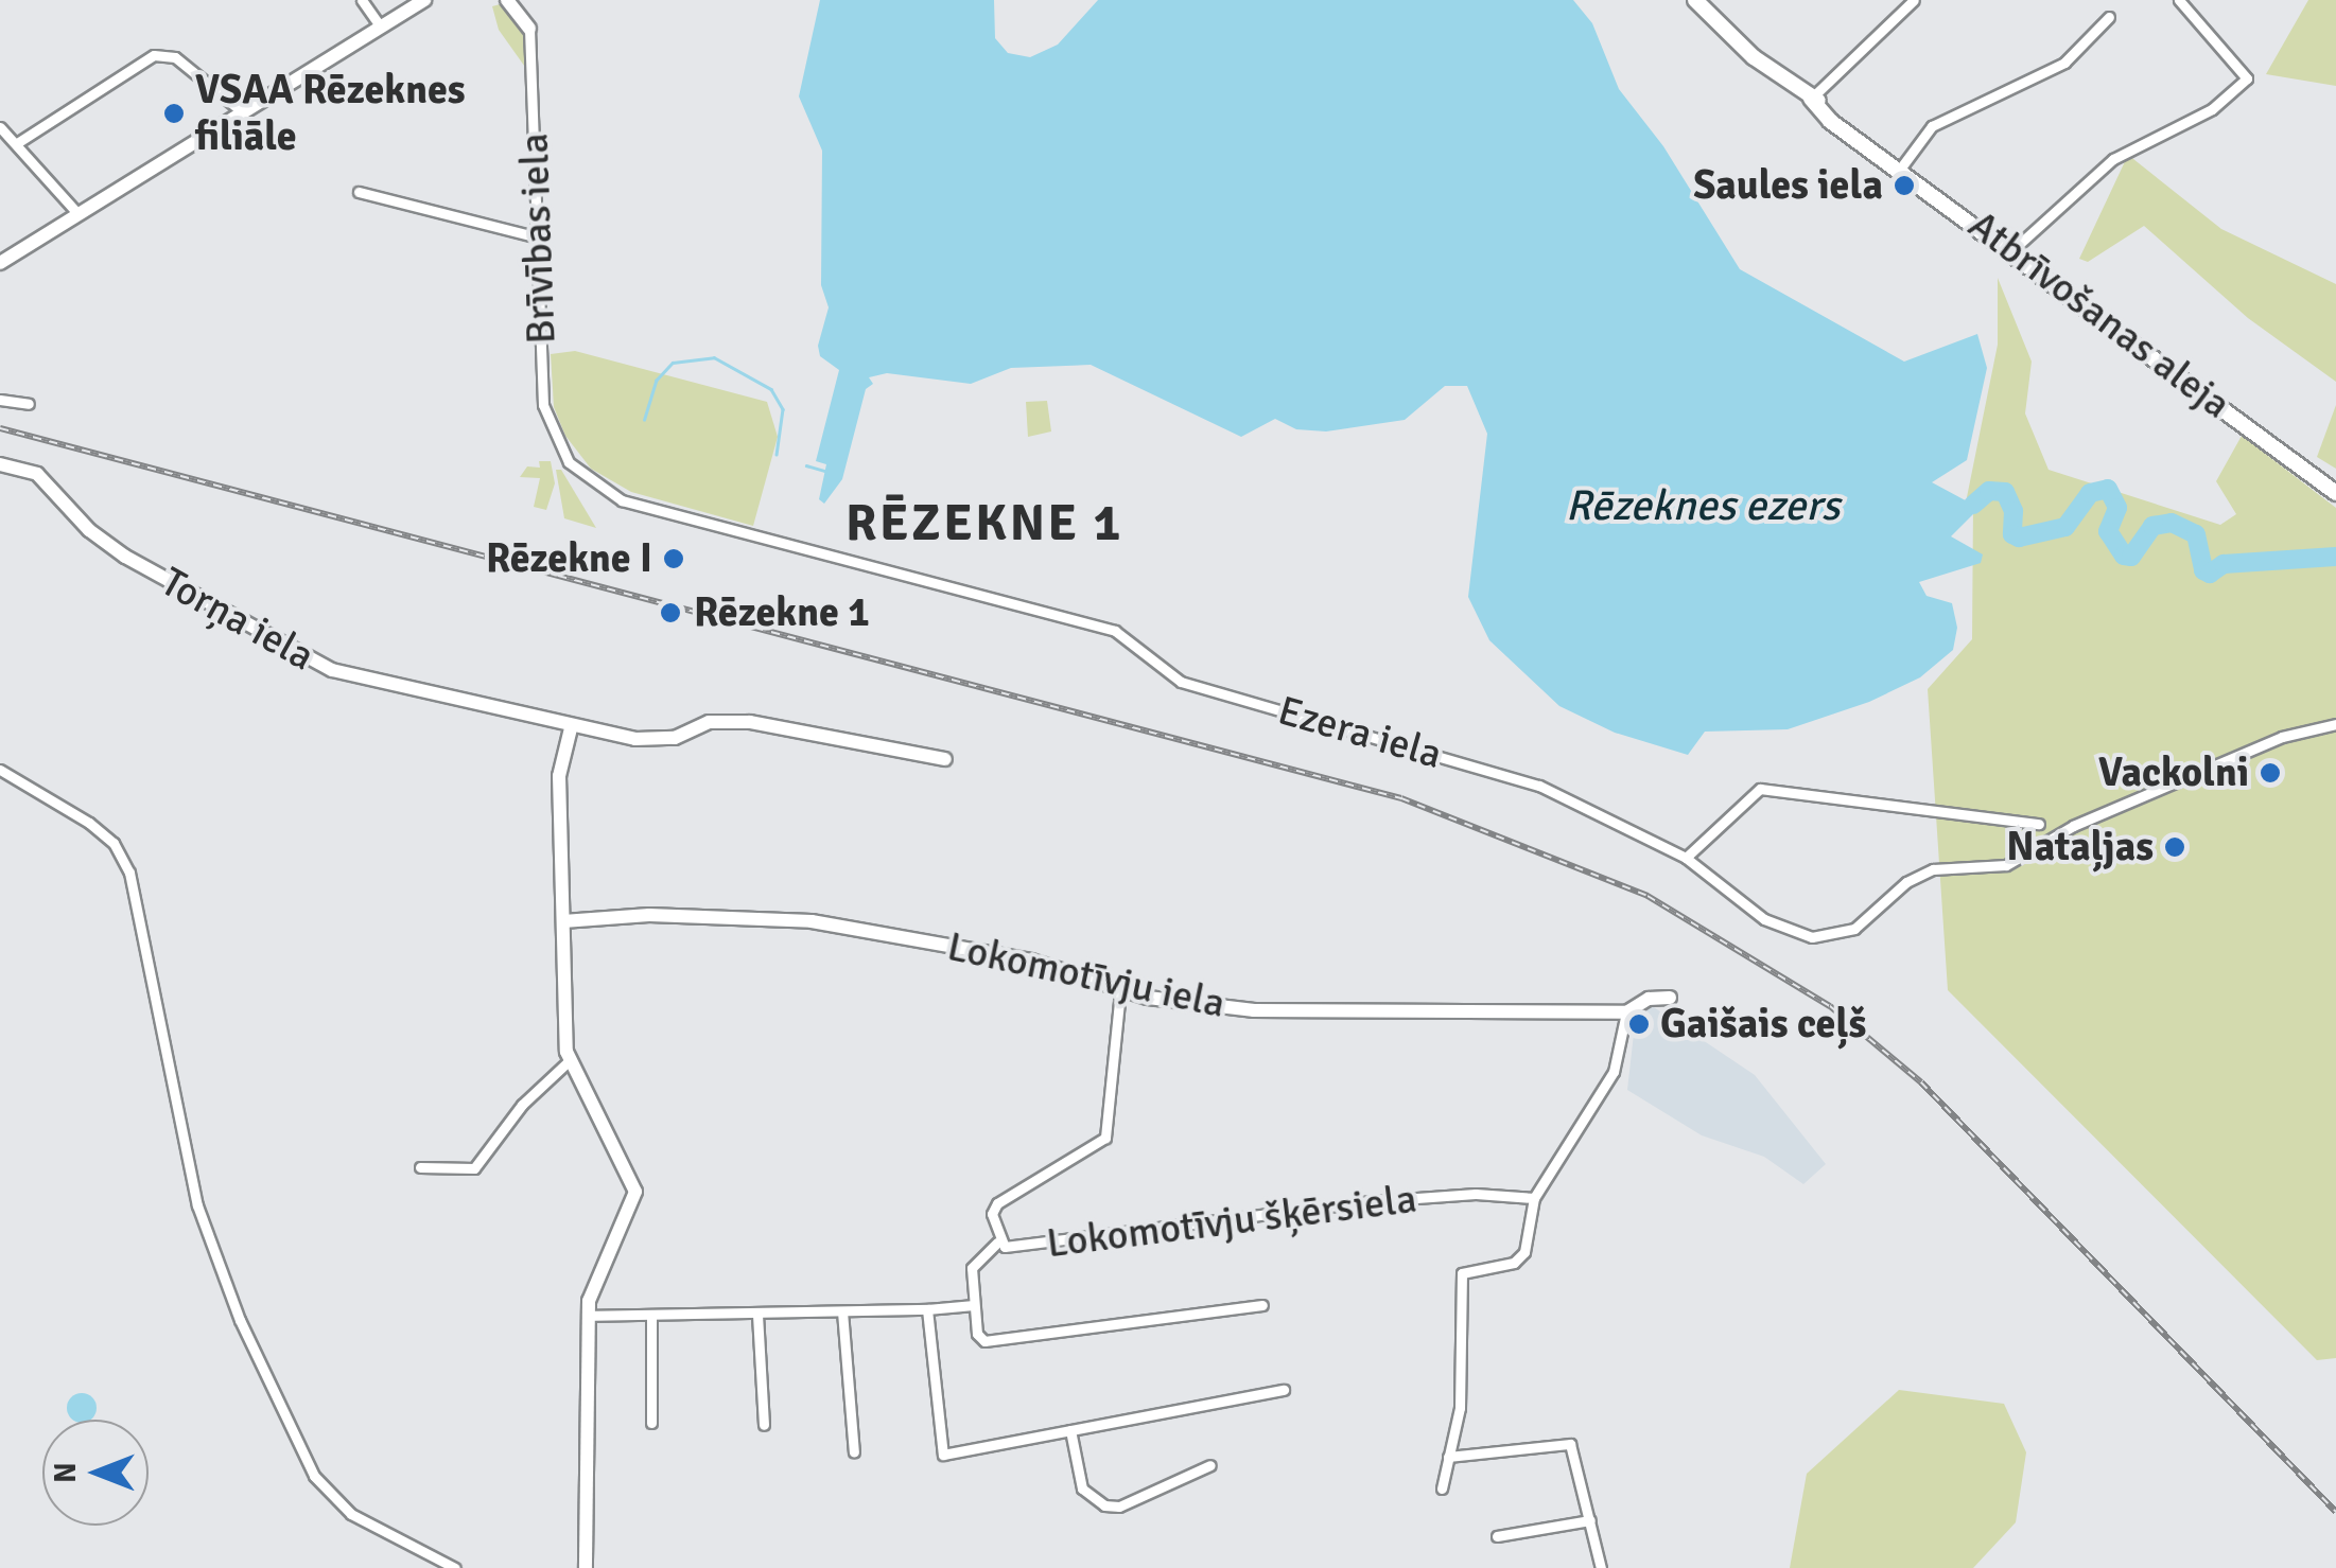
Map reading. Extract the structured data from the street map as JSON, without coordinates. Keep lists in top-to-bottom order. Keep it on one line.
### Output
{"streets":{"main road":["Atbrīvošanas aleja"],"street":["Brīvības iela","Torņa iela","Ezera iela","Lokomotīvju iela","Lokomotīvju šķērsiela"]},"crossings":[["Brīvības iela","Ezera iela"],["Lokomotīvju iela","Lokomotīvju šķērsiela"]],"districts":["RĒZEKNE 1"],"water":["Rēzeknes ezers"],"places":["VSAA Rēzeknes filiāle","Saules iela","Rēzekne I","Rēzekne 1","Vackolni","Nataļjas","Gaišais ceļš"],"north":"left"}
